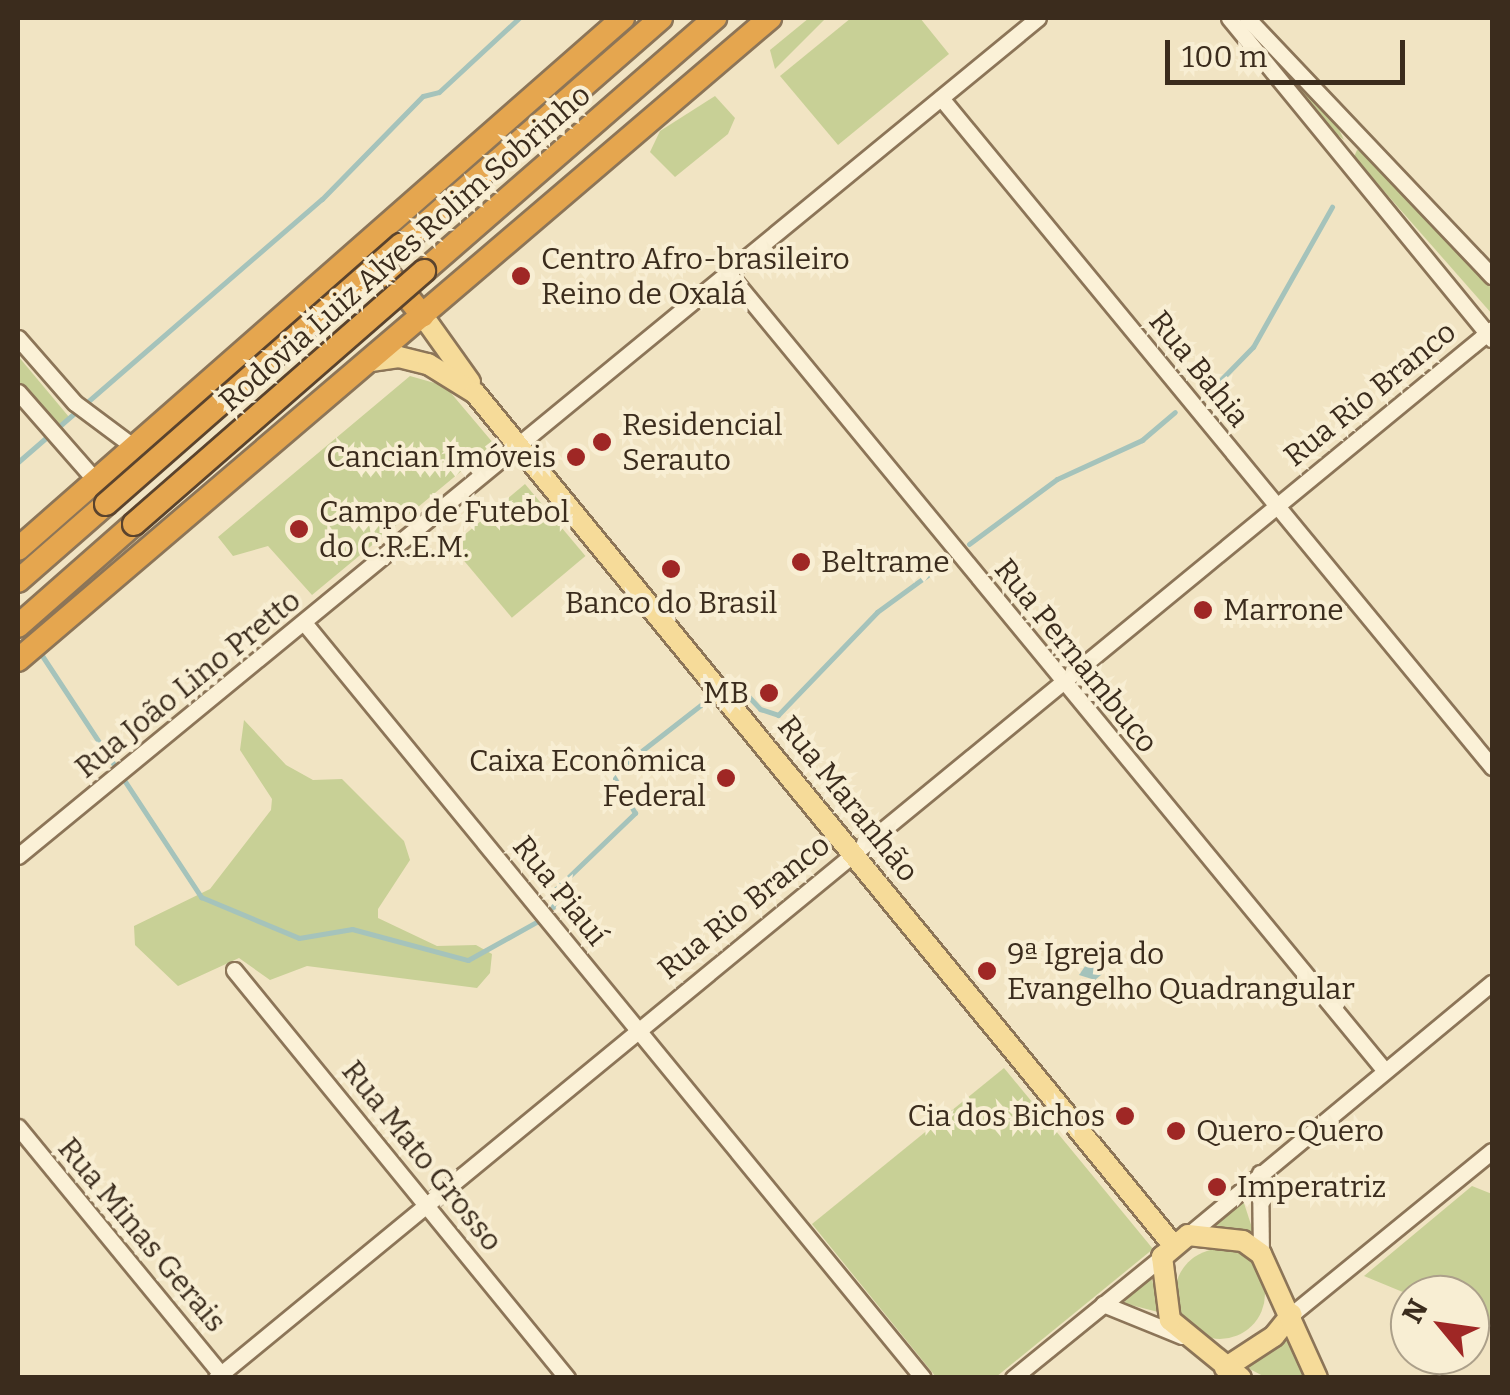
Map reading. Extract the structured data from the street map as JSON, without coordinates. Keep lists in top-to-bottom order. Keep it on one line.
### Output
{"streets":{"highway":["Rodovia Luiz Alves Rolim Sobrinho"],"main road":["Rua Maranhão"],"street":["Rua Bahia","Rua Rio Branco","Rua Pernambuco","Rua João Lino Pretto","Rua Piauí","Rua Mato Grosso","Rua Minas Gerais"]},"crossings":[["Rua Bahia","Rua Rio Branco"],["Rua Bahia","Rua João Lino Pretto"],["Rua Rio Branco","Rua Pernambuco"],["Rua Rio Branco","Rua Maranhão"],["Rua Rio Branco","Rua Piauí"],["Rua Rio Branco","Rua Mato Grosso"],["Rua Rio Branco","Rua Minas Gerais"],["Rua Pernambuco","Rua João Lino Pretto"],["Rua João Lino Pretto","Rua Maranhão"],["Rua João Lino Pretto","Rua Piauí"]],"places":["Centro Afro-brasileiro Reino de Oxalá","Residencial Serauto","Cancian Imóveis","Campo de Futebol do C.R.E.M.","Beltrame","Banco do Brasil","Marrone","MB","Caixa Econômica Federal","9ª Igreja do Evangelho Quadrangular","Cia dos Bichos","Quero-Quero","Imperatriz"],"scale_bar":"100 m","north":"top left"}
